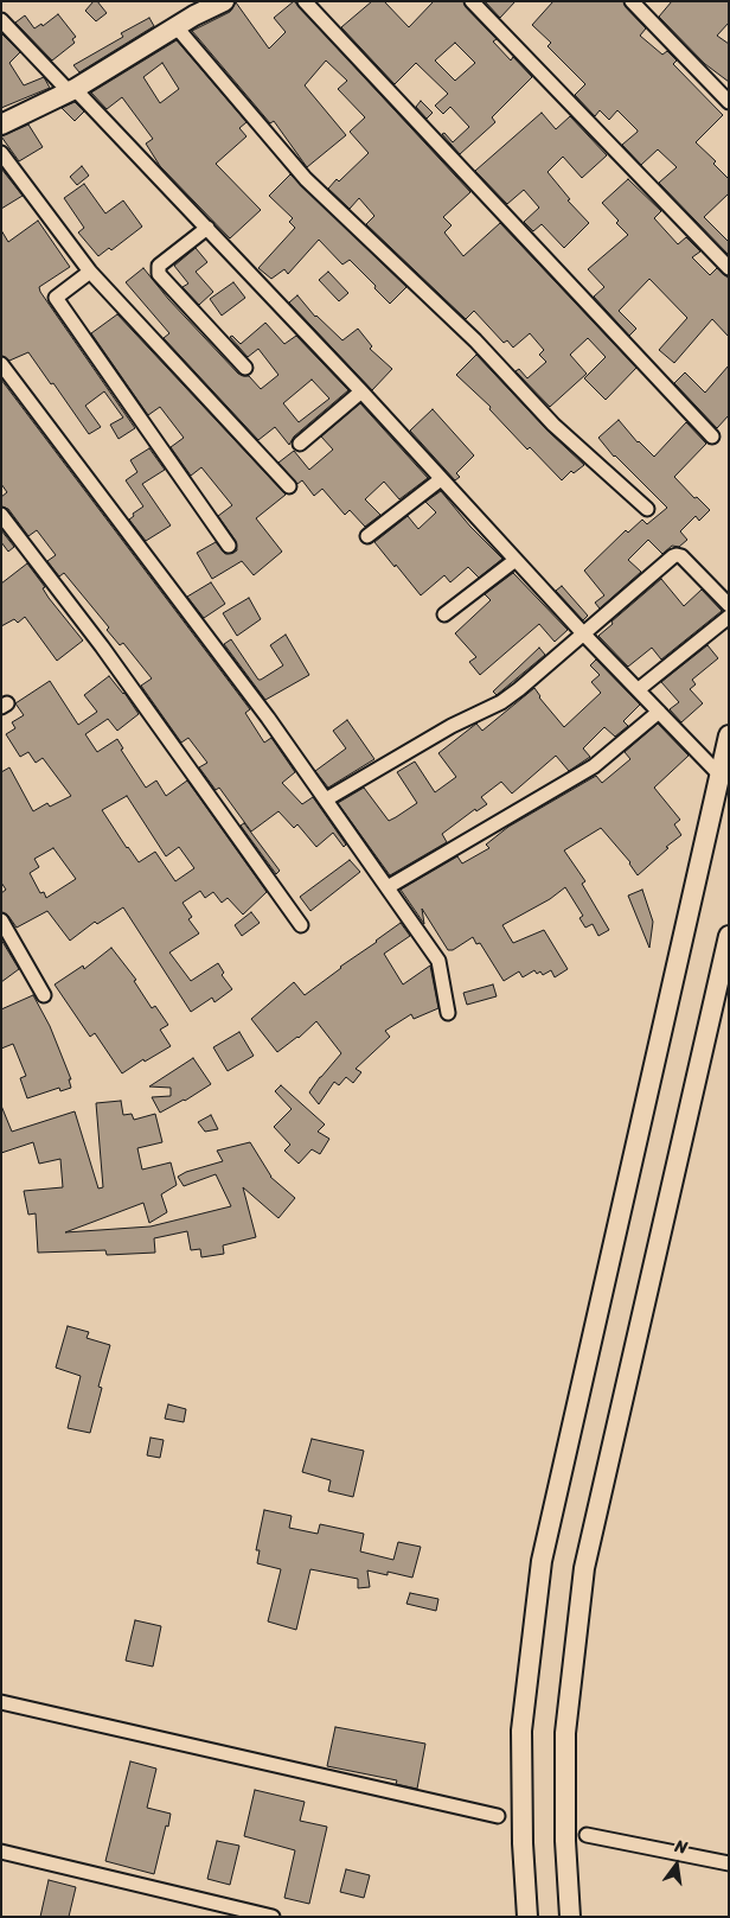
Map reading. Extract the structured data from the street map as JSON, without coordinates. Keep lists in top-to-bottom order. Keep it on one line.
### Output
{"north":"top"}
